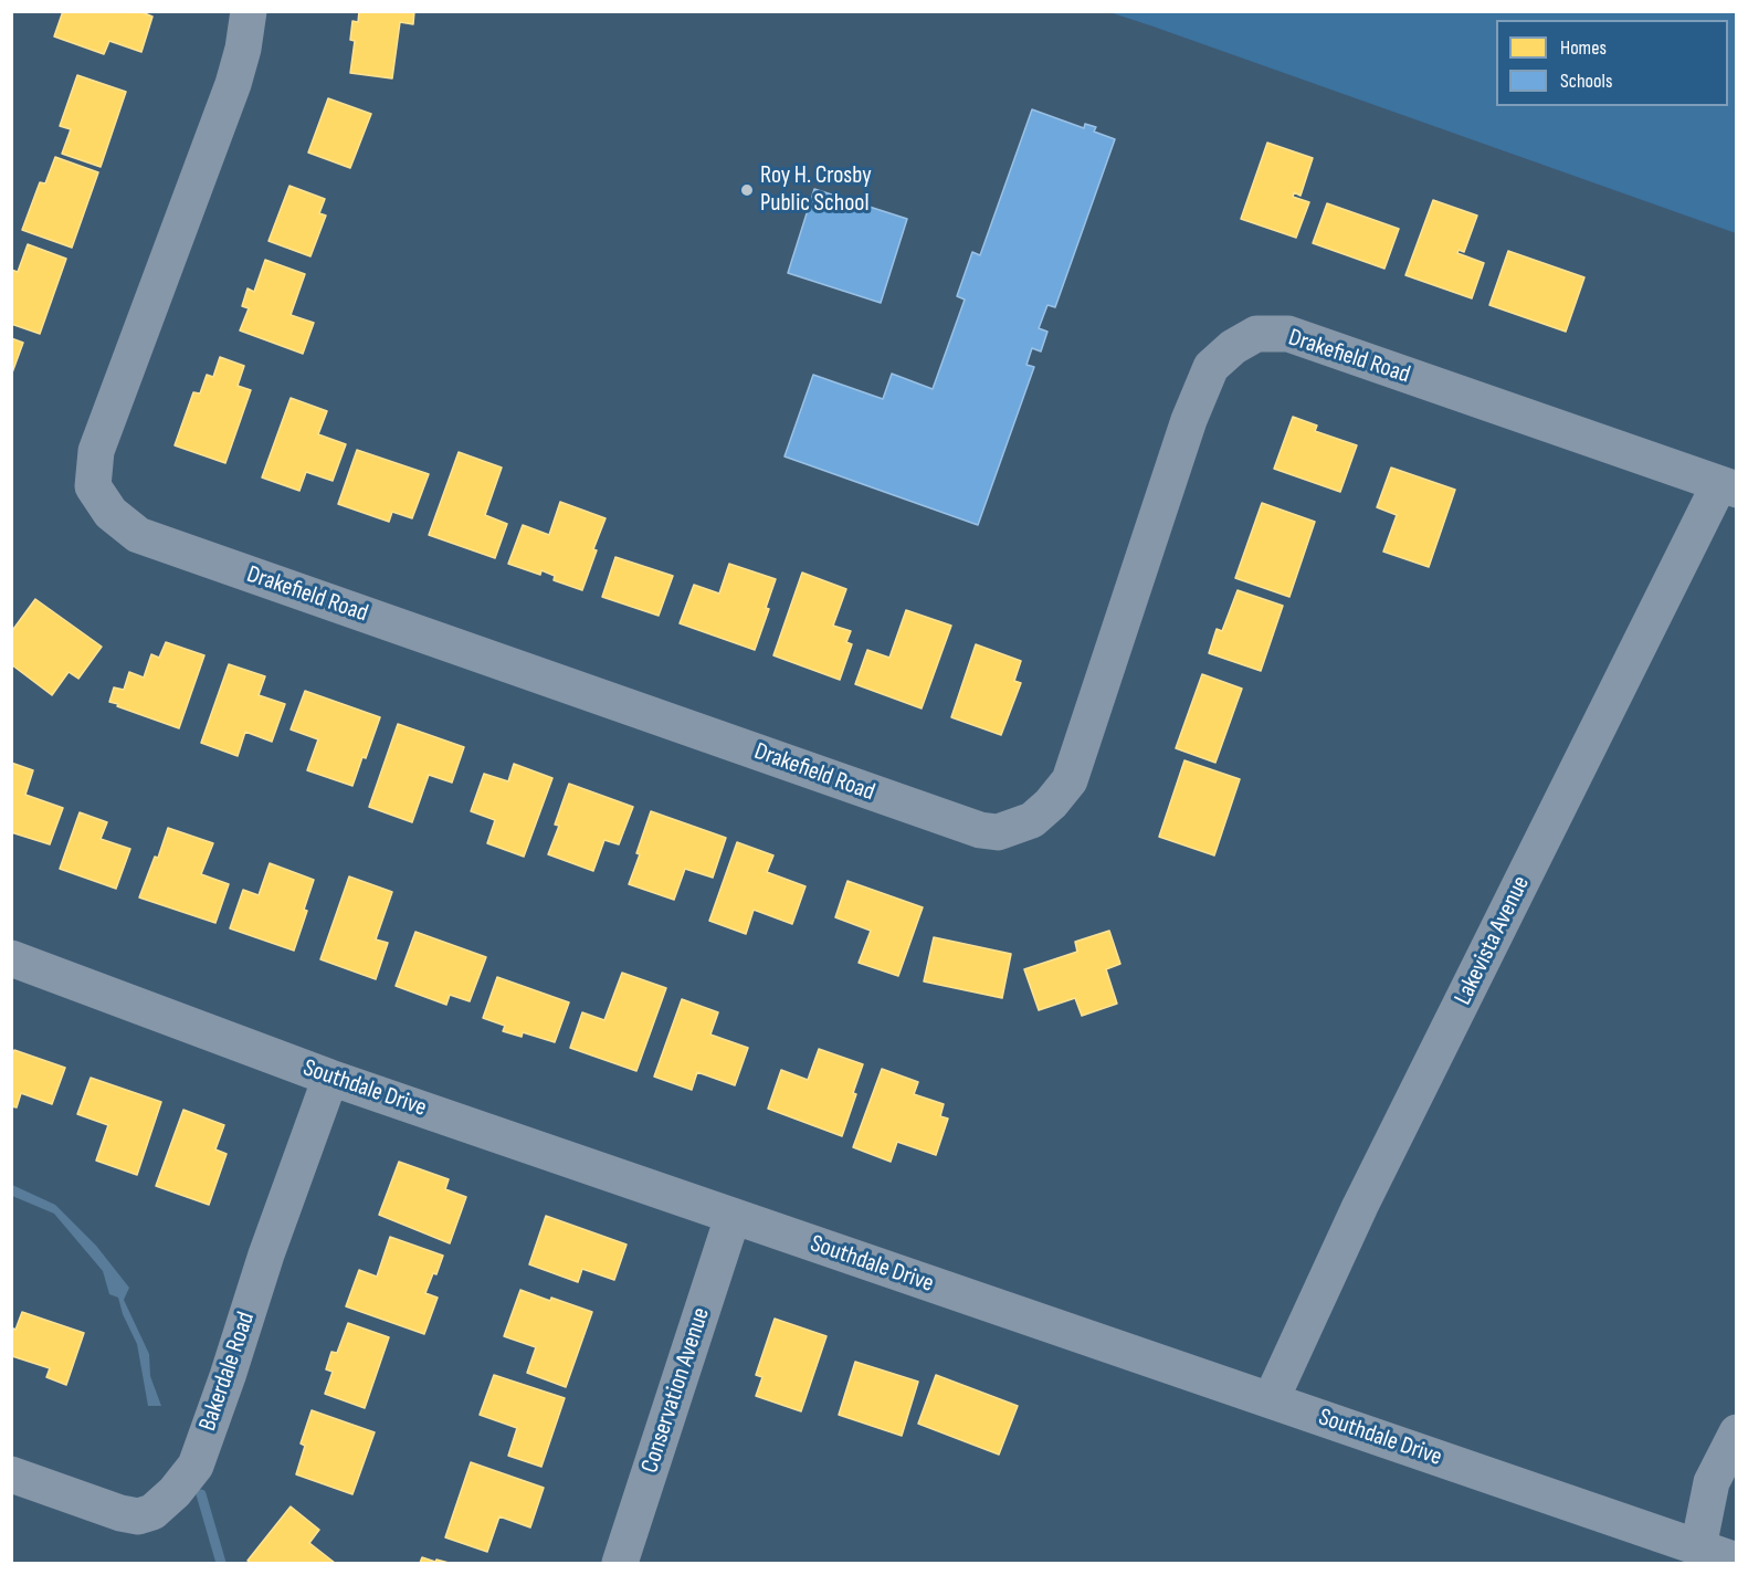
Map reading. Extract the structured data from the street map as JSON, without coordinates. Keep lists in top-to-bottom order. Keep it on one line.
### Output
{"streets":{"street":["Drakefield Road","Lakevista Avenue","Southdale Drive","Bakerdale Road","Conservation Avenue"]},"crossings":[["Drakefield Road","Lakevista Avenue"],["Lakevista Avenue","Southdale Drive"],["Southdale Drive","Bakerdale Road"],["Southdale Drive","Conservation Avenue"]],"places":["Roy H. Crosby Public School"],"legend":["Homes","Schools"]}
